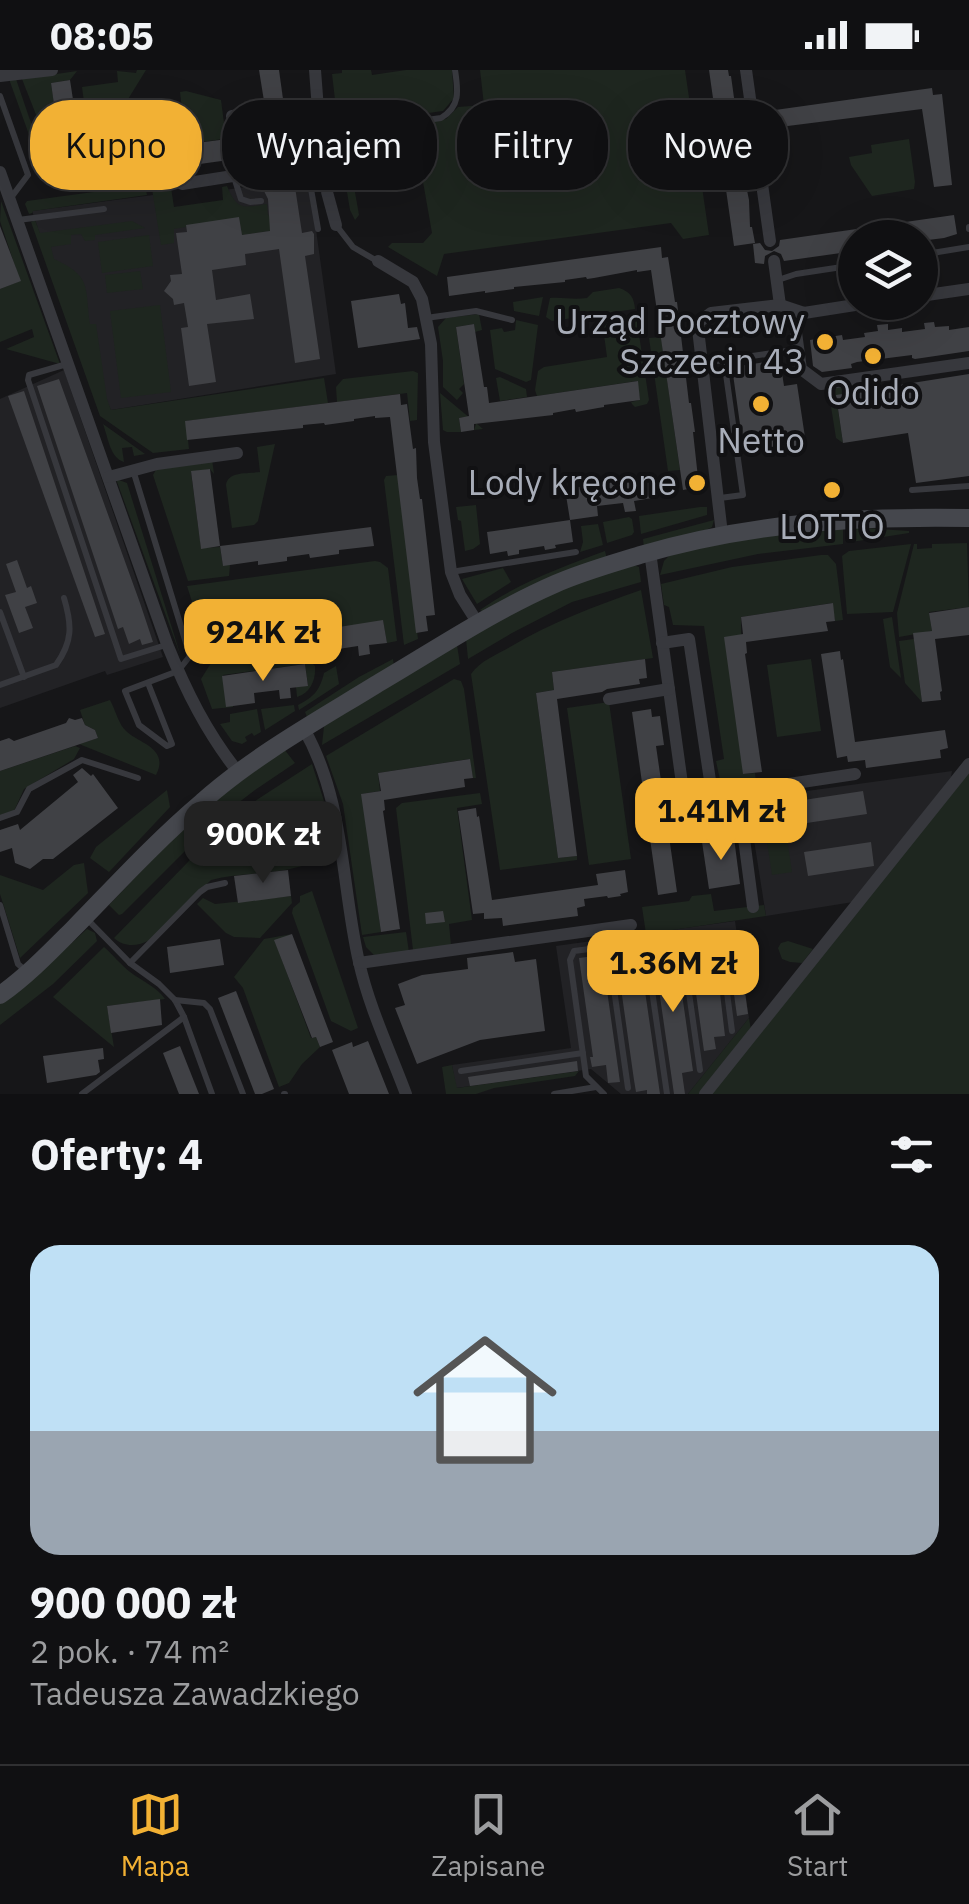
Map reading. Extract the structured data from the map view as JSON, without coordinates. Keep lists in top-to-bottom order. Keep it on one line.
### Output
{"places":["Urząd Pocztowy Szczecin 43","Odido","Netto","Lody kręcone","LOTTO"],"page":{"status":"08:05","chip":["Kupno","Wynajem","Filtry","Nowe"],"price":["924K zł","1.41M zł","900K zł","1.36M zł"],"heading":"Oferty: 4","list":[{"name":"900 000 zł","note":"2 pok. · 74 m² · Tadeusza Zawadzkiego"}],"tabs":["Mapa","Zapisane","Start"]}}
